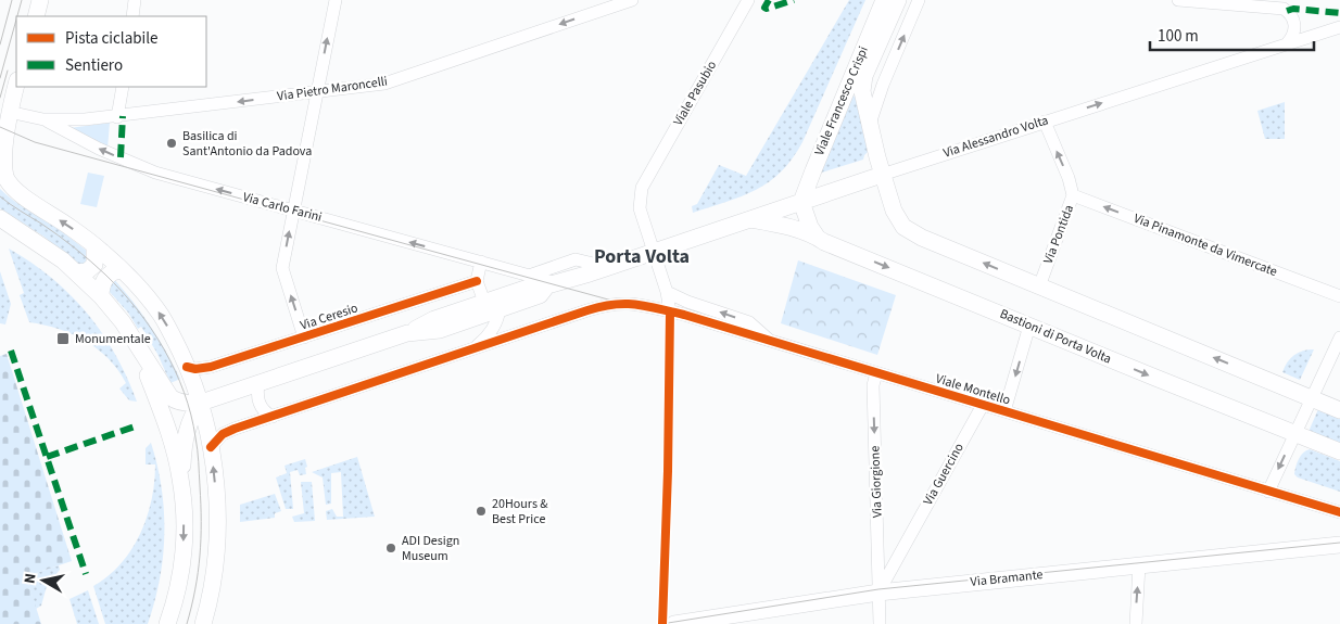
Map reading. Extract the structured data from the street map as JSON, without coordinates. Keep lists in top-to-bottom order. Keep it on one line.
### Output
{"streets":{"main road":["Viale Francesco Crispi","Via Alessandro Volta","Bastioni di Porta Volta","Via Bramante"],"street":["Via Pietro Maroncelli","Viale Pasubio","Via Carlo Farini","Via Pontida","Via Pinamonte da Vimercate","Via Ceresio","Viale Montello","Via Guercino","Via Giorgione"]},"crossings":[["Via Pietro Maroncelli","Via Carlo Farini"],["Viale Pasubio","Via Alessandro Volta"],["Viale Francesco Crispi","Via Alessandro Volta"],["Via Alessandro Volta","Via Carlo Farini"],["Via Alessandro Volta","Via Pontida"],["Via Alessandro Volta","Bastioni di Porta Volta"],["Via Pontida","Via Pinamonte da Vimercate"],["Viale Montello","Via Guercino"],["Viale Montello","Via Giorgione"],["Via Guercino","Via Giorgione"],["Via Guercino","Via Bramante"],["Via Giorgione","Via Bramante"]],"one_way":["Via Pietro Maroncelli","Via Carlo Farini","Via Pontida","Via Pinamonte da Vimercate","Via Giorgione"],"districts":["Porta Volta"],"places":{"other":["Basilica di Sant'Antonio da Padova","20Hours & Best Price","ADI Design Museum"],"transit":["Monumentale"]},"legend":["Pista ciclabile","Sentiero"],"scale_bar":"100 m","north":"left"}
